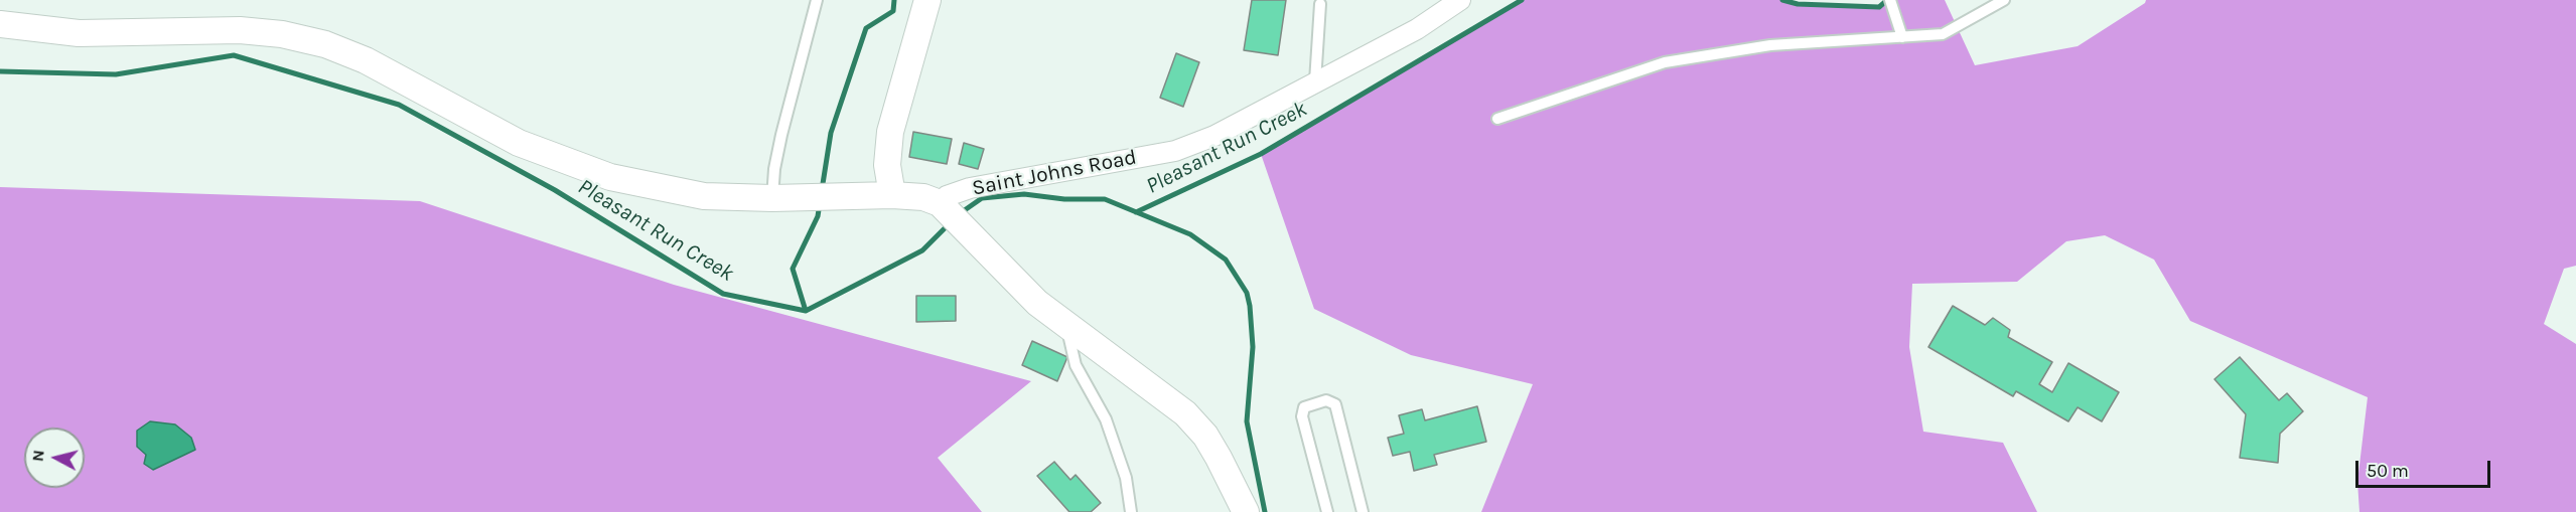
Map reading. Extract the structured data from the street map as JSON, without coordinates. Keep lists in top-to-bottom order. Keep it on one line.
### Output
{"streets":{"street":["Saint Johns Road"]},"water":["Pleasant Run Creek"],"scale_bar":"50 m","north":"left"}
